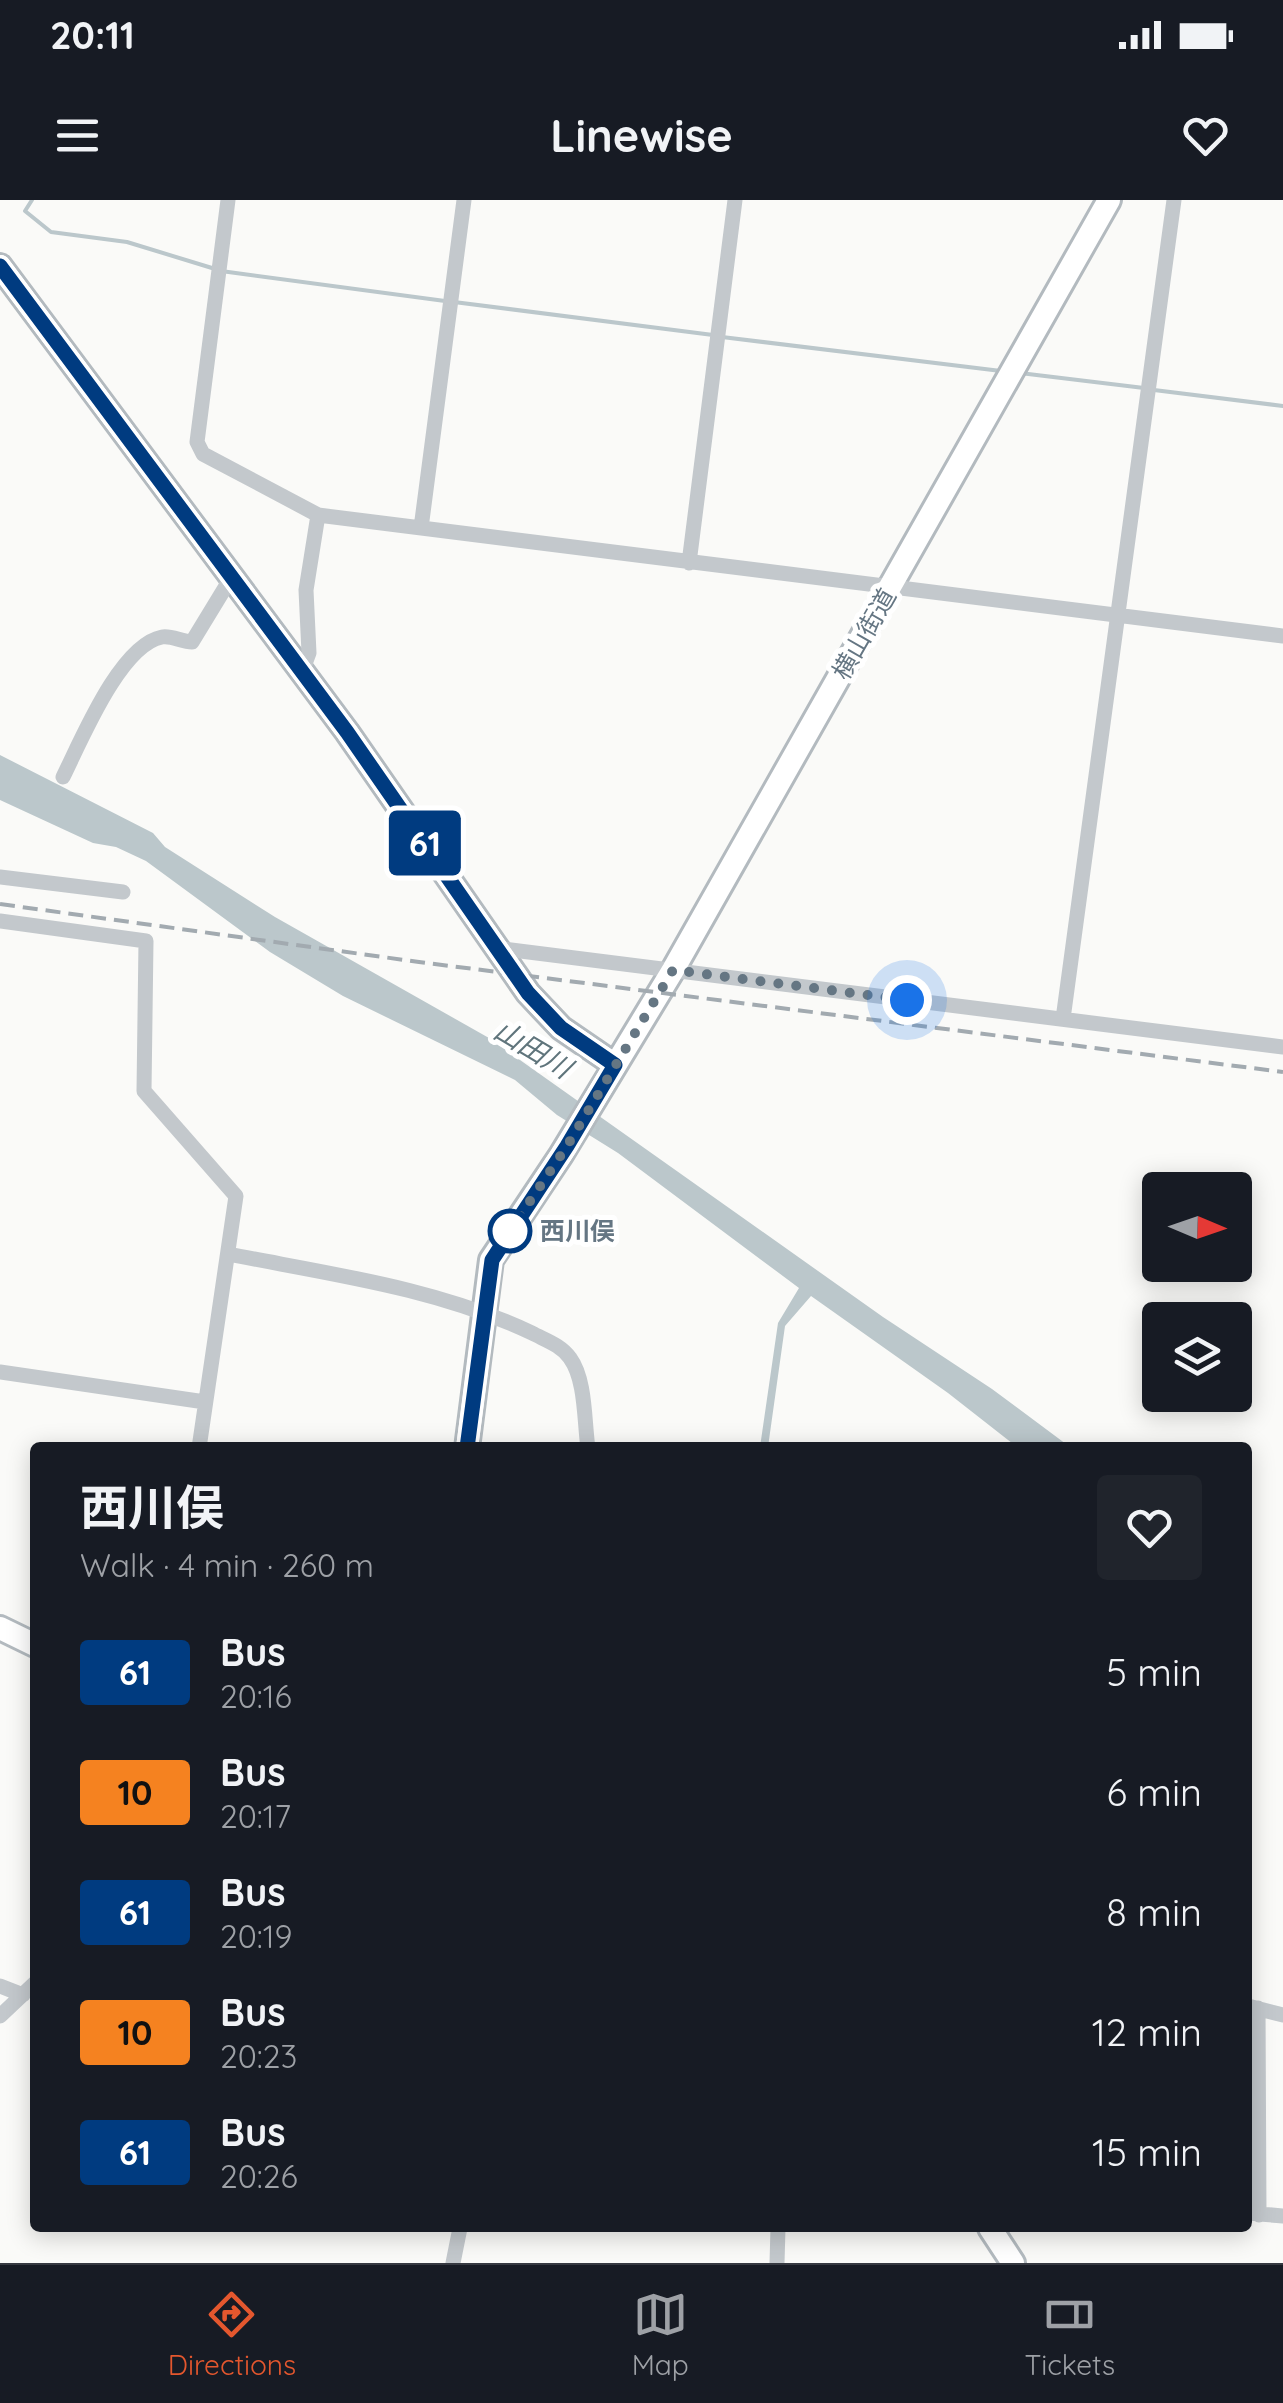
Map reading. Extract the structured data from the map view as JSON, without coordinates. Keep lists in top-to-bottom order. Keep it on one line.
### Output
{"streets":{"main road":["横山街道"]},"water":["山田川"],"places":["西川俣"],"lines":["bus line 61"],"north":"right","page":{"status":"20:11","header":"Linewise","on_map":"61","heading":["西川俣","Walk · 4 min · 260 m"],"list":[{"mark":"61","name":"Bus","note":"20:16","value":"5 min"},{"mark":"10","name":"Bus","note":"20:17","value":"6 min"},{"mark":"61","name":"Bus","note":"20:19","value":"8 min"},{"mark":"10","name":"Bus","note":"20:23","value":"12 min"},{"mark":"61","name":"Bus","note":"20:26","value":"15 min"}],"tabs":["Directions","Map","Tickets"]}}
